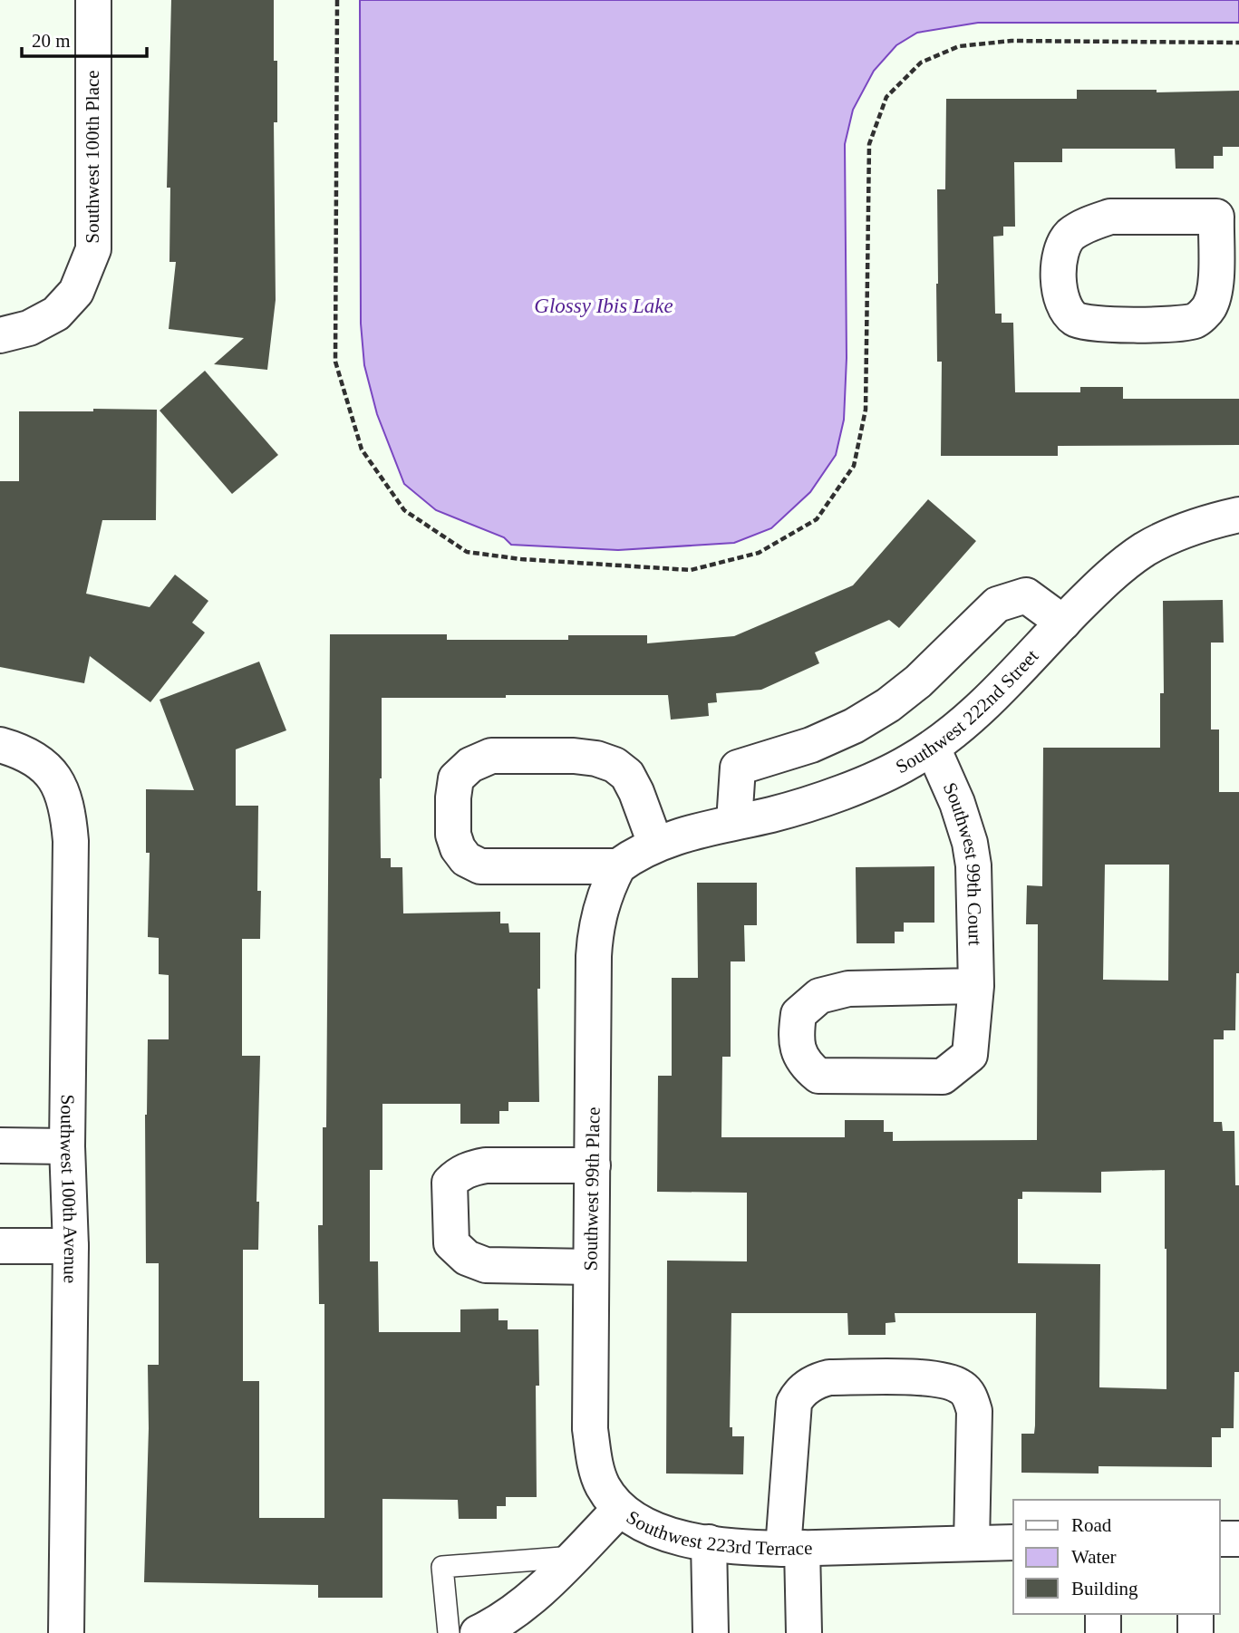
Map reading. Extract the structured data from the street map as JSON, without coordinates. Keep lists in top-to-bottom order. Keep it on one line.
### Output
{"streets":{"street":["Southwest 100th Place","Southwest 222nd Street","Southwest 99th Court","Southwest 99th Place","Southwest 100th Avenue","Southwest 223rd Terrace"]},"crossings":[["Southwest 222nd Street","Southwest 99th Court"],["Southwest 222nd Street","Southwest 99th Place"],["Southwest 99th Place","Southwest 223rd Terrace"]],"water":["Glossy Ibis Lake"],"legend":["Road","Water","Building"],"scale_bar":"20 m"}
